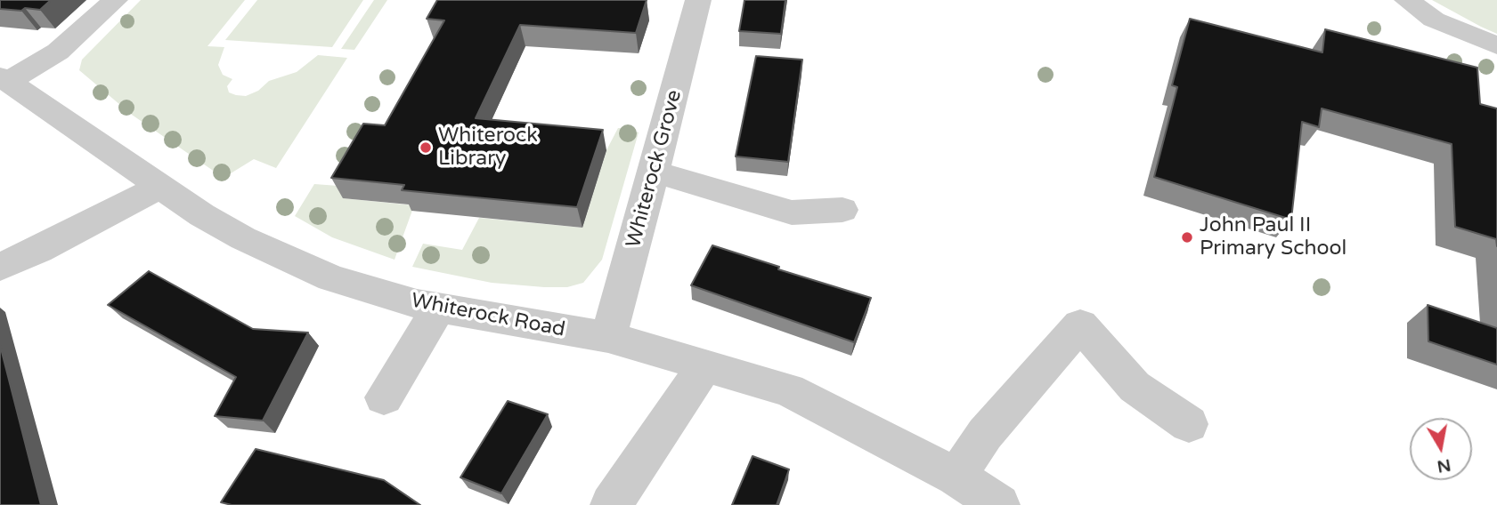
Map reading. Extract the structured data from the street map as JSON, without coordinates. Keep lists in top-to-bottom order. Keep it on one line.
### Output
{"streets":{"street":["Whiterock Grove","Whiterock Road"]},"crossings":[["Whiterock Grove","Whiterock Road"]],"places":["Whiterock Library","John Paul II Primary School"],"north":"bottom"}
